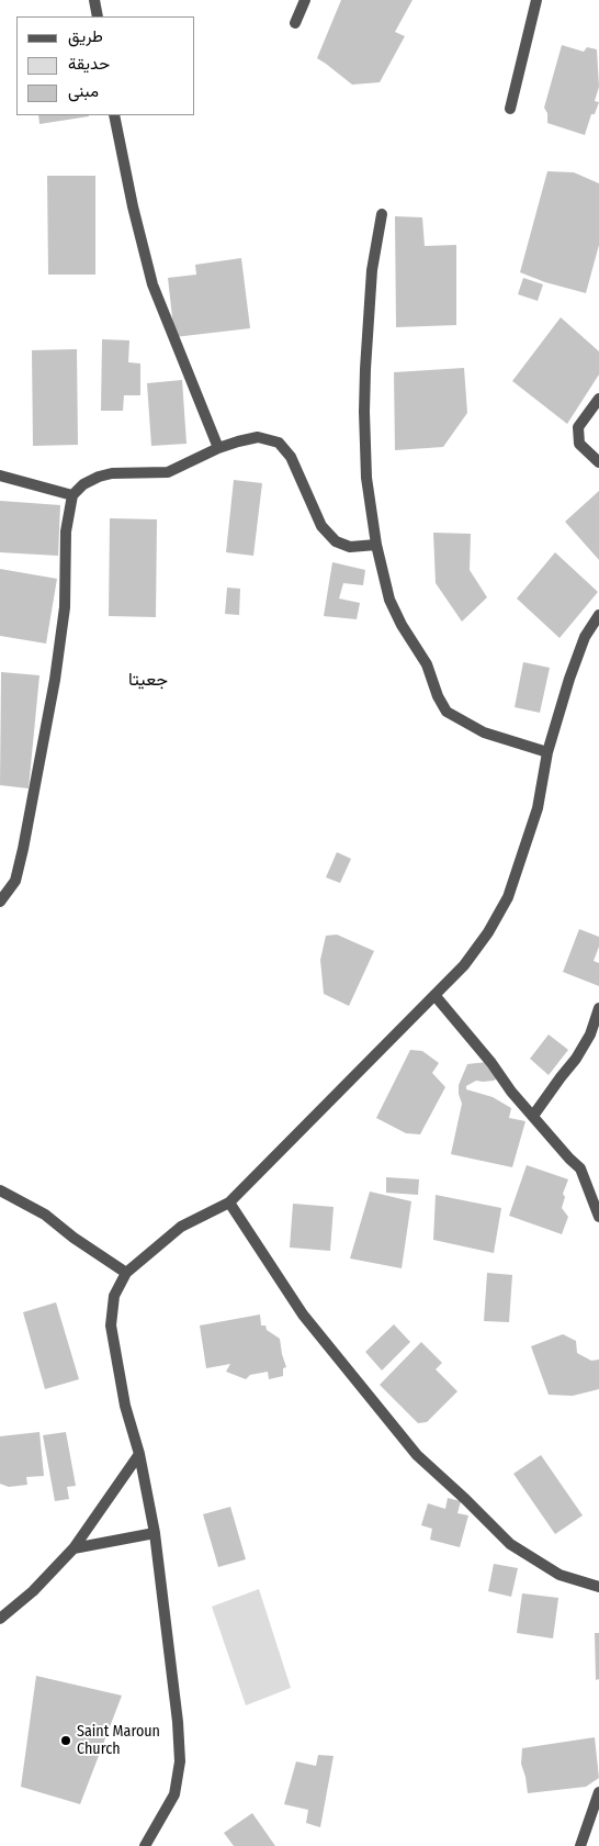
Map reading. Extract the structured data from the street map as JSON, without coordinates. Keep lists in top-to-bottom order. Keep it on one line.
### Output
{"districts":["جعيتا"],"places":["Saint Maroun Church"],"legend":["طريق","حديقة","مبنى"]}
